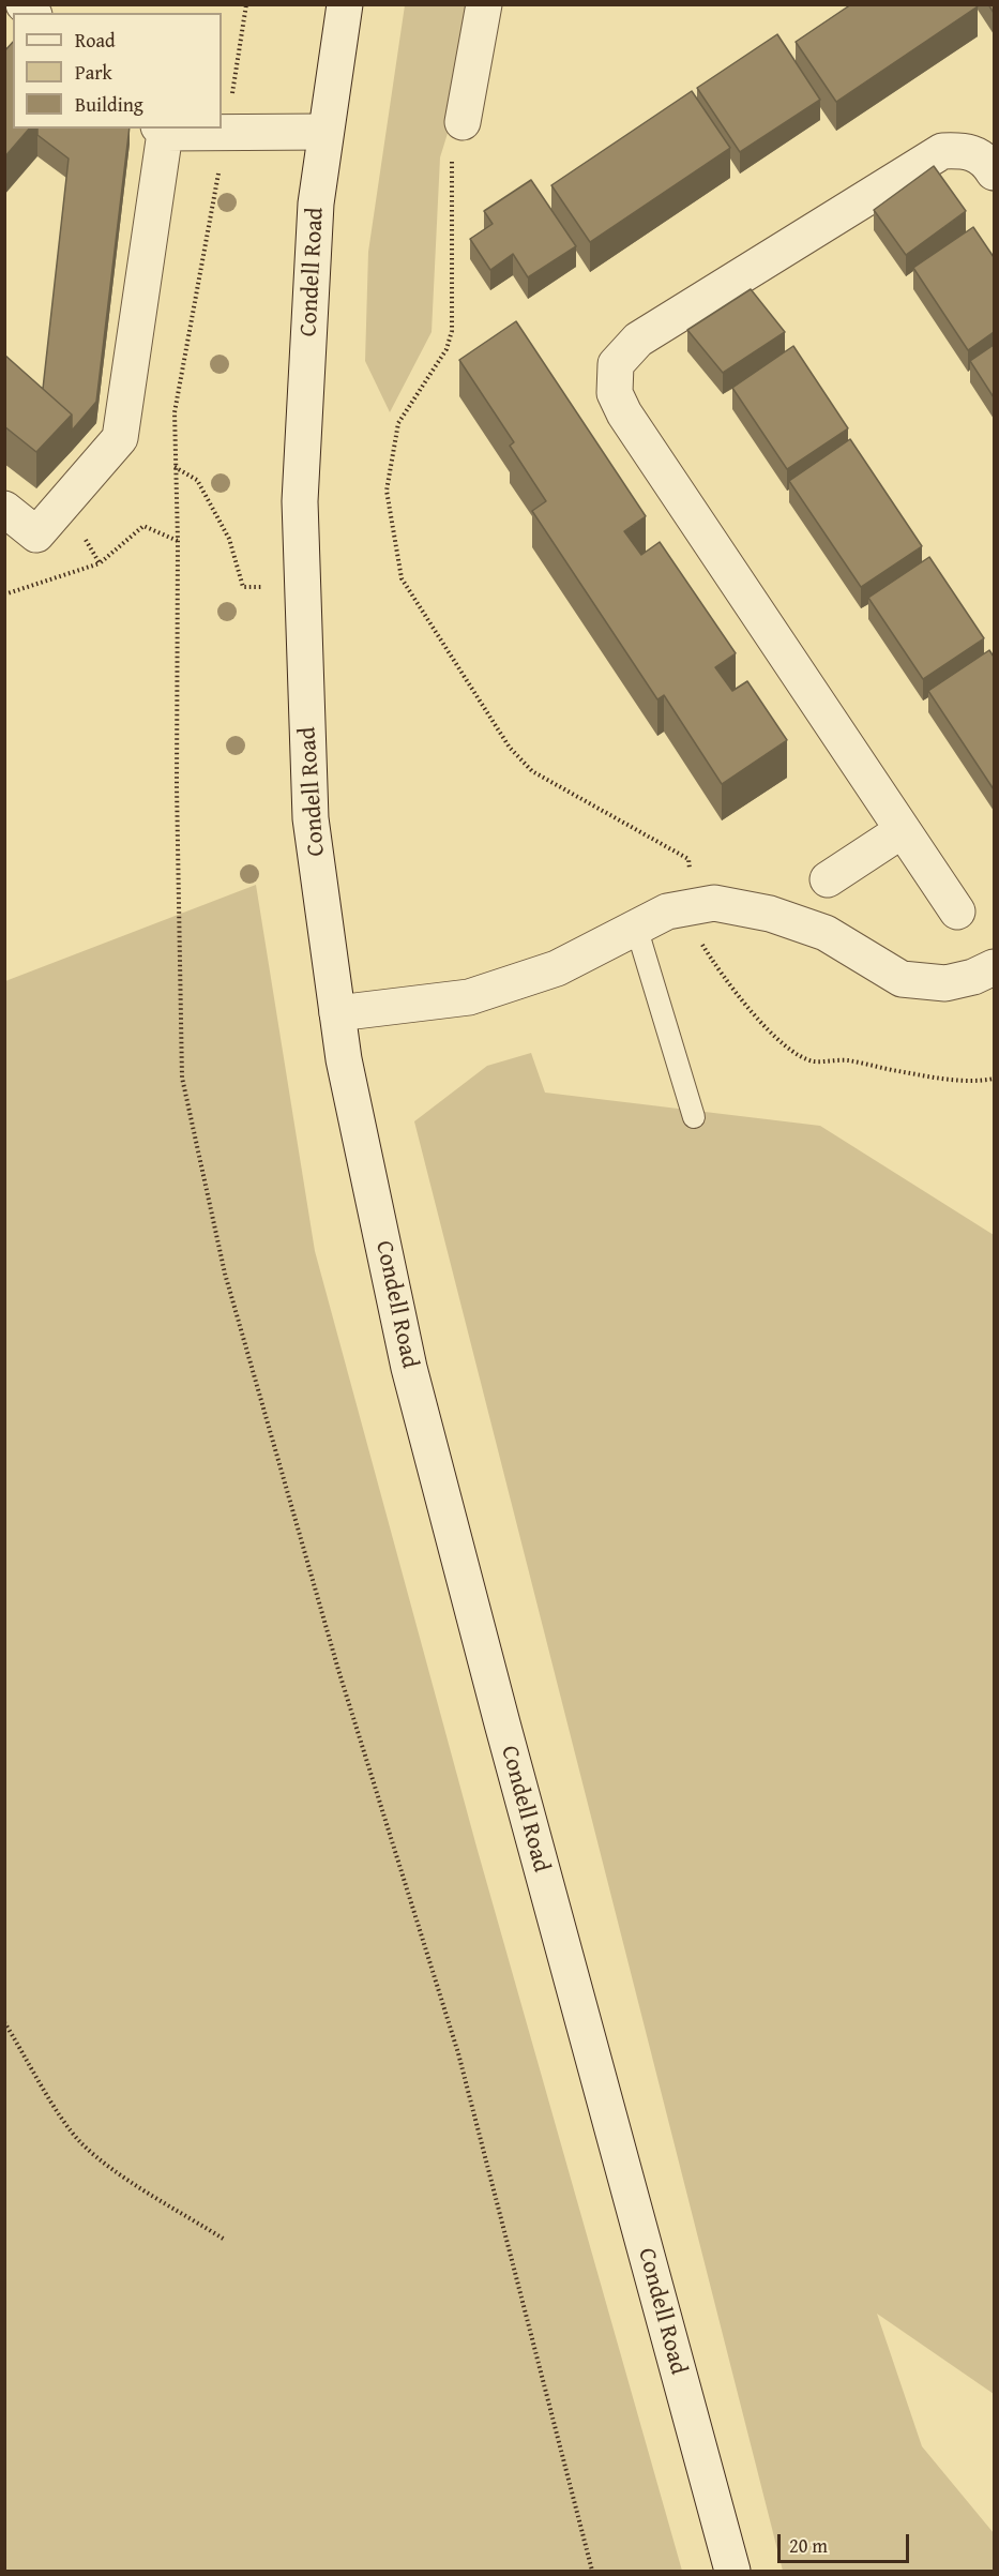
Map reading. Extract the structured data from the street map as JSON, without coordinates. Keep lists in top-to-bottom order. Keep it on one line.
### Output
{"streets":{"street":["Condell Road"]},"legend":["Road","Park","Building"],"scale_bar":"20 m"}
